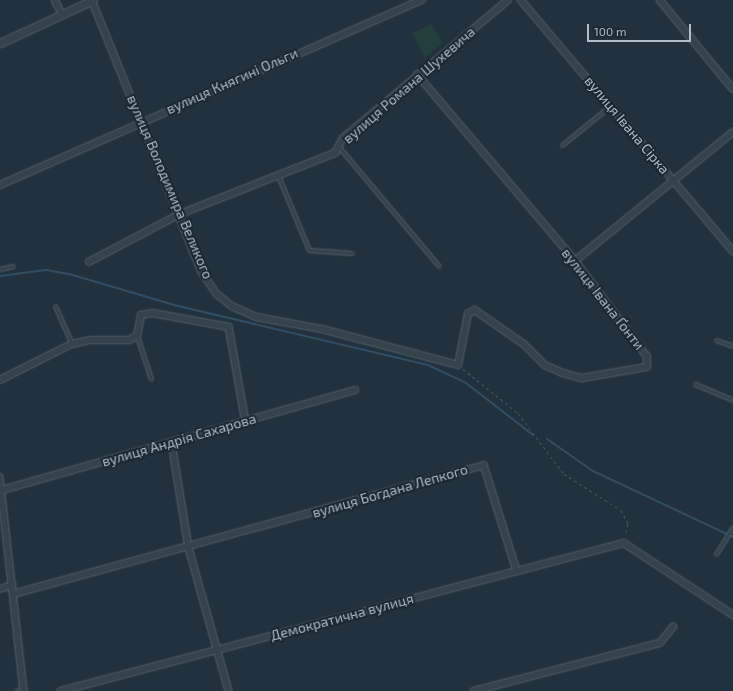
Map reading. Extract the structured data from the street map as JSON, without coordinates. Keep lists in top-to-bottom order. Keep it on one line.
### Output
{"streets":{"street":["вулиця Княгині Ольги","вулиця Романа Шухевича","вулиця Івана Сірка","вулиця Володимира Великого","вулиця Івана Ґонти","вулиця Андрія Сахарова","вулиця Богдана Лепкого","Демократична вулиця"]},"crossings":[["вулиця Княгині Ольги","вулиця Володимира Великого"],["вулиця Романа Шухевича","вулиця Володимира Великого"],["вулиця Романа Шухевича","вулиця Івана Ґонти"],["вулиця Володимира Великого","вулиця Івана Ґонти"],["вулиця Богдана Лепкого","Демократична вулиця"]],"scale_bar":"100 m"}
